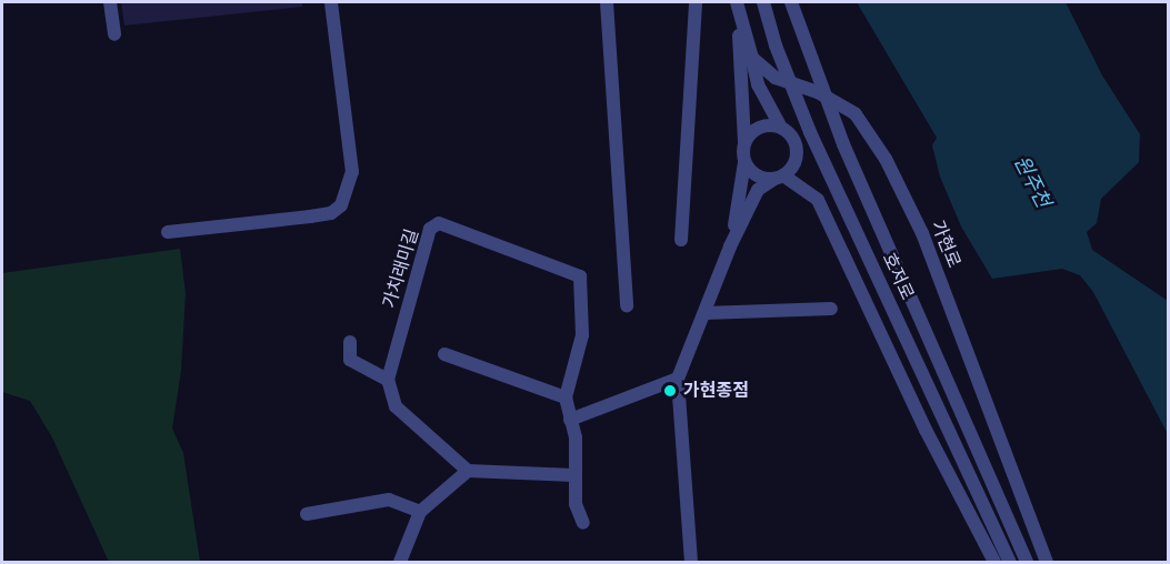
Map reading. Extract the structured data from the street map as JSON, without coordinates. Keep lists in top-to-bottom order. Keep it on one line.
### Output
{"streets":{"street":["가현로","가치래미길","호저로"]},"water":["원주천"],"places":["가현종점"]}
